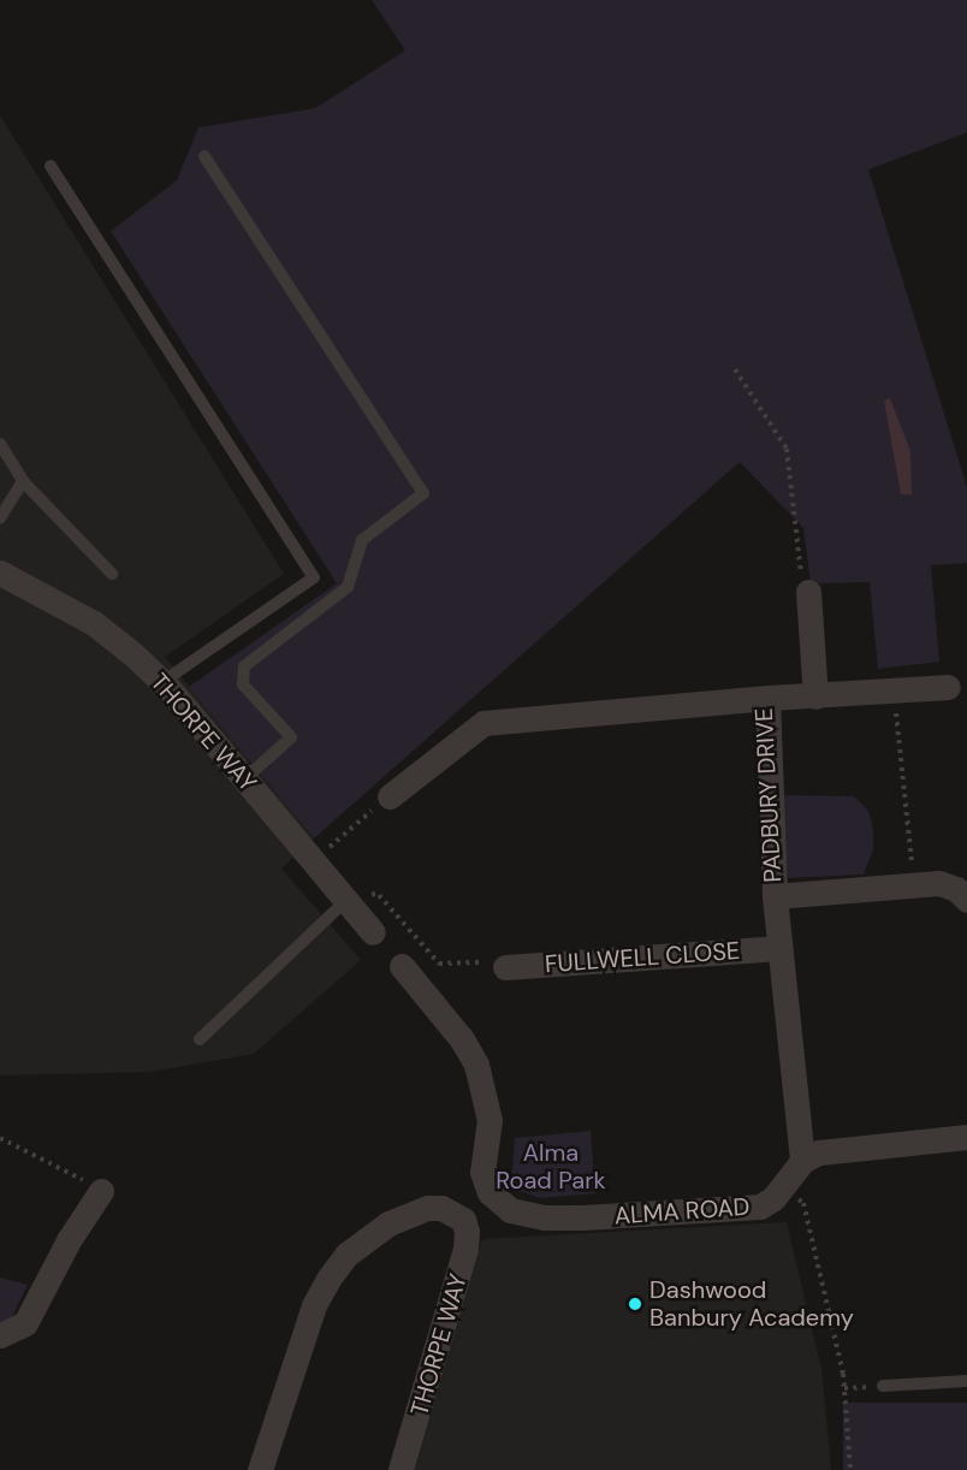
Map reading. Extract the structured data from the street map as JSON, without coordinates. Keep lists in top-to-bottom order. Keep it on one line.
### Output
{"streets":{"street":["THORPE WAY","PADBURY DRIVE","FULLWELL CLOSE","ALMA ROAD"]},"crossings":[["PADBURY DRIVE","FULLWELL CLOSE"],["PADBURY DRIVE","ALMA ROAD"]],"parks":["Alma Road Park"],"places":["Dashwood Banbury Academy"]}
